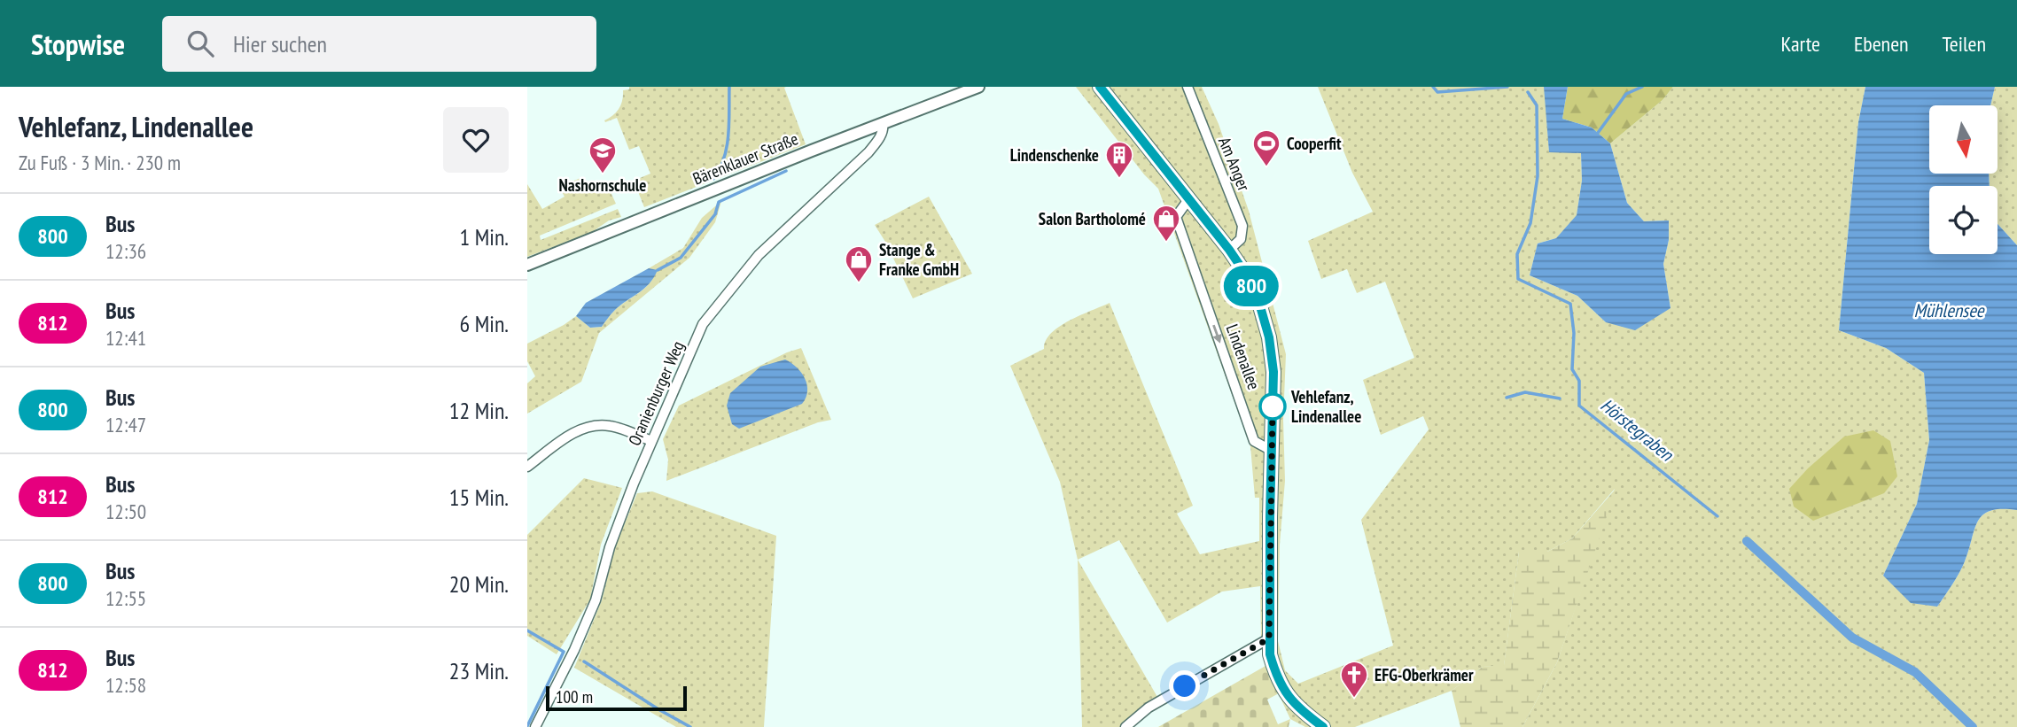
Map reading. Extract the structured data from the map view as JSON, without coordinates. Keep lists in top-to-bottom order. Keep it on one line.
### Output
{"streets":{"main road":["Lindenallee"],"street":["Bärenklauer Straße","Am Anger","Oranienburger Weg"]},"crossings":[["Bärenklauer Straße","Oranienburger Weg"],["Am Anger","Lindenallee"]],"water":["Mühlensee","Hörstegraben"],"places":{"sports":["Cooperfit"],"school or university":["Nashornschule"],"building":["Lindenschenke"],"shop":["Salon Bartholomé","Stange & Franke GmbH"],"other":["Vehlefanz, Lindenallee"],"church":["EFG-Oberkrämer"]},"lines":["bus line 800"],"scale_bar":"100 m","north":"bottom","page":{"header":"Stopwise","search":"Hier suchen","nav":["Karte","Ebenen","Teilen"],"heading":["Vehlefanz, Lindenallee","Zu Fuß · 3 Min. · 230 m"],"on_map":"800","list":[{"mark":"800","name":"Bus","note":"12:36","value":"1 Min."},{"mark":"812","name":"Bus","note":"12:41","value":"6 Min."},{"mark":"800","name":"Bus","note":"12:47","value":"12 Min."},{"mark":"812","name":"Bus","note":"12:50","value":"15 Min."},{"mark":"800","name":"Bus","note":"12:55","value":"20 Min."},{"mark":"812","name":"Bus","note":"12:58","value":"23 Min."}],"scale":"100 m"}}
